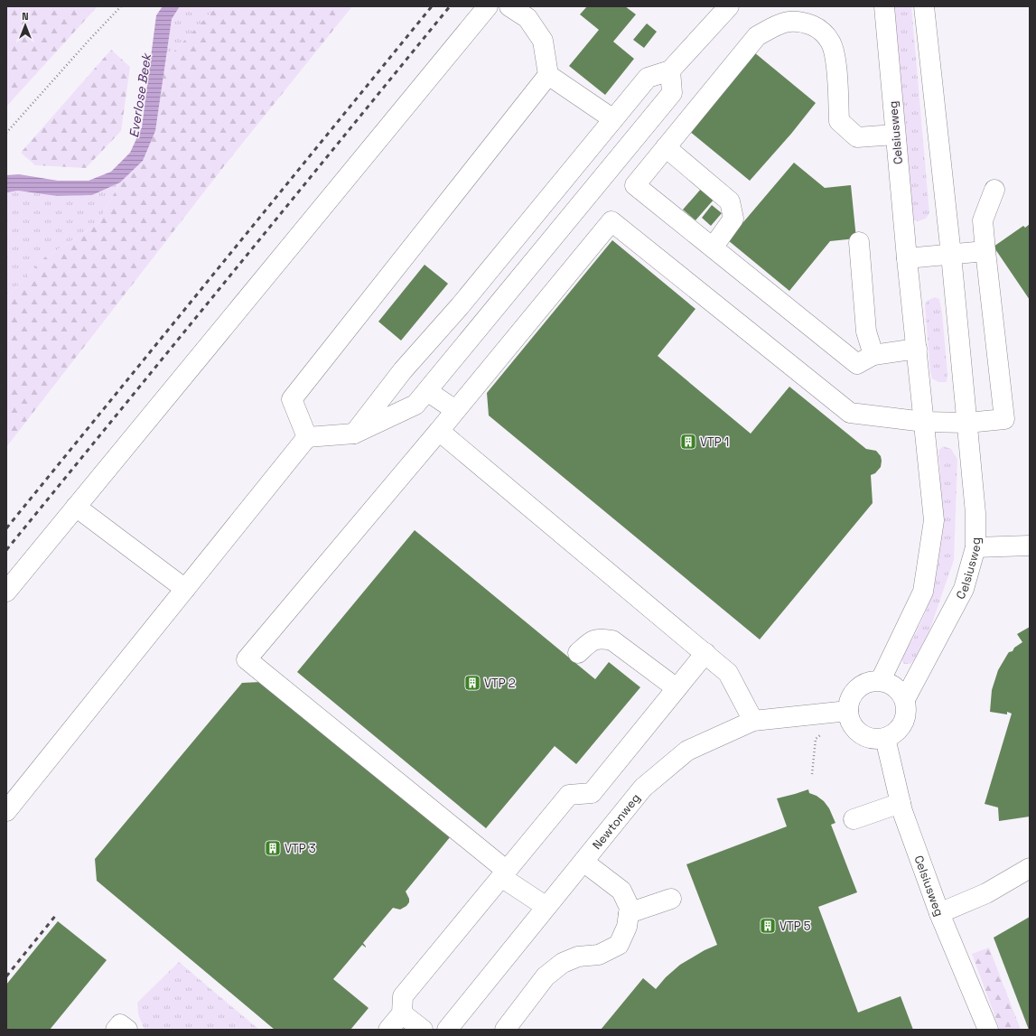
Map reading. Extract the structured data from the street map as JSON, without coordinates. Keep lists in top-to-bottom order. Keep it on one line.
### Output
{"streets":{"street":["Celsiusweg","Newtonweg"]},"crossings":[["Celsiusweg","Newtonweg"]],"water":["Everlose Beek"],"places":{"building":["VTP 1","VTP 2","VTP 3","VTP 5"]},"north":"top"}
